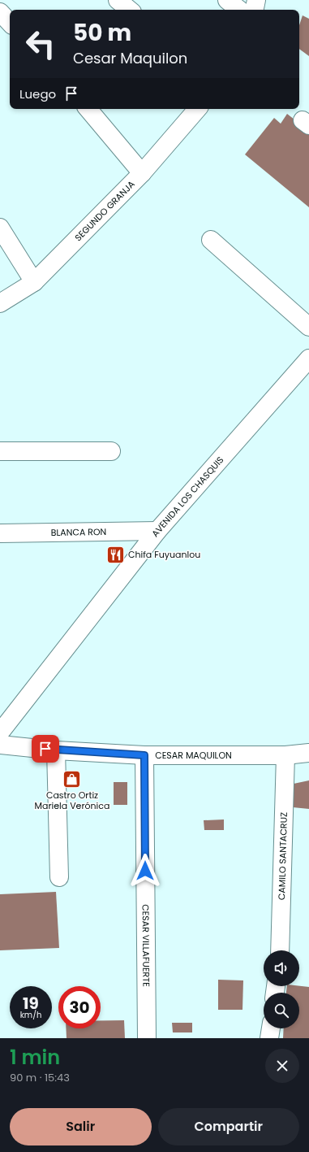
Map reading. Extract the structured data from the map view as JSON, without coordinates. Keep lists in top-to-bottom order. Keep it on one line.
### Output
{"streets":{"street":["SEGUNDO GRANJA","AVENIDA LOS CHASQUIS","BLANCA RON","CESAR MAQUILON","CAMILO SANTACRUZ","CESAR VILLAFUERTE"]},"crossings":[["AVENIDA LOS CHASQUIS","BLANCA RON"],["CESAR MAQUILON","CAMILO SANTACRUZ"],["CESAR MAQUILON","CESAR VILLAFUERTE"]],"places":{"restaurant":["Chifa Fuyuanlou"],"shop":["Castro Ortiz Mariela Verónica"]},"page":{"turn":["50 m","Cesar Maquilon"],"then":"Luego","speed":"19 km/h","limit":"30","heading":["1 min","90 m · 15:43"],"buttons":["Salir","Compartir"]}}
